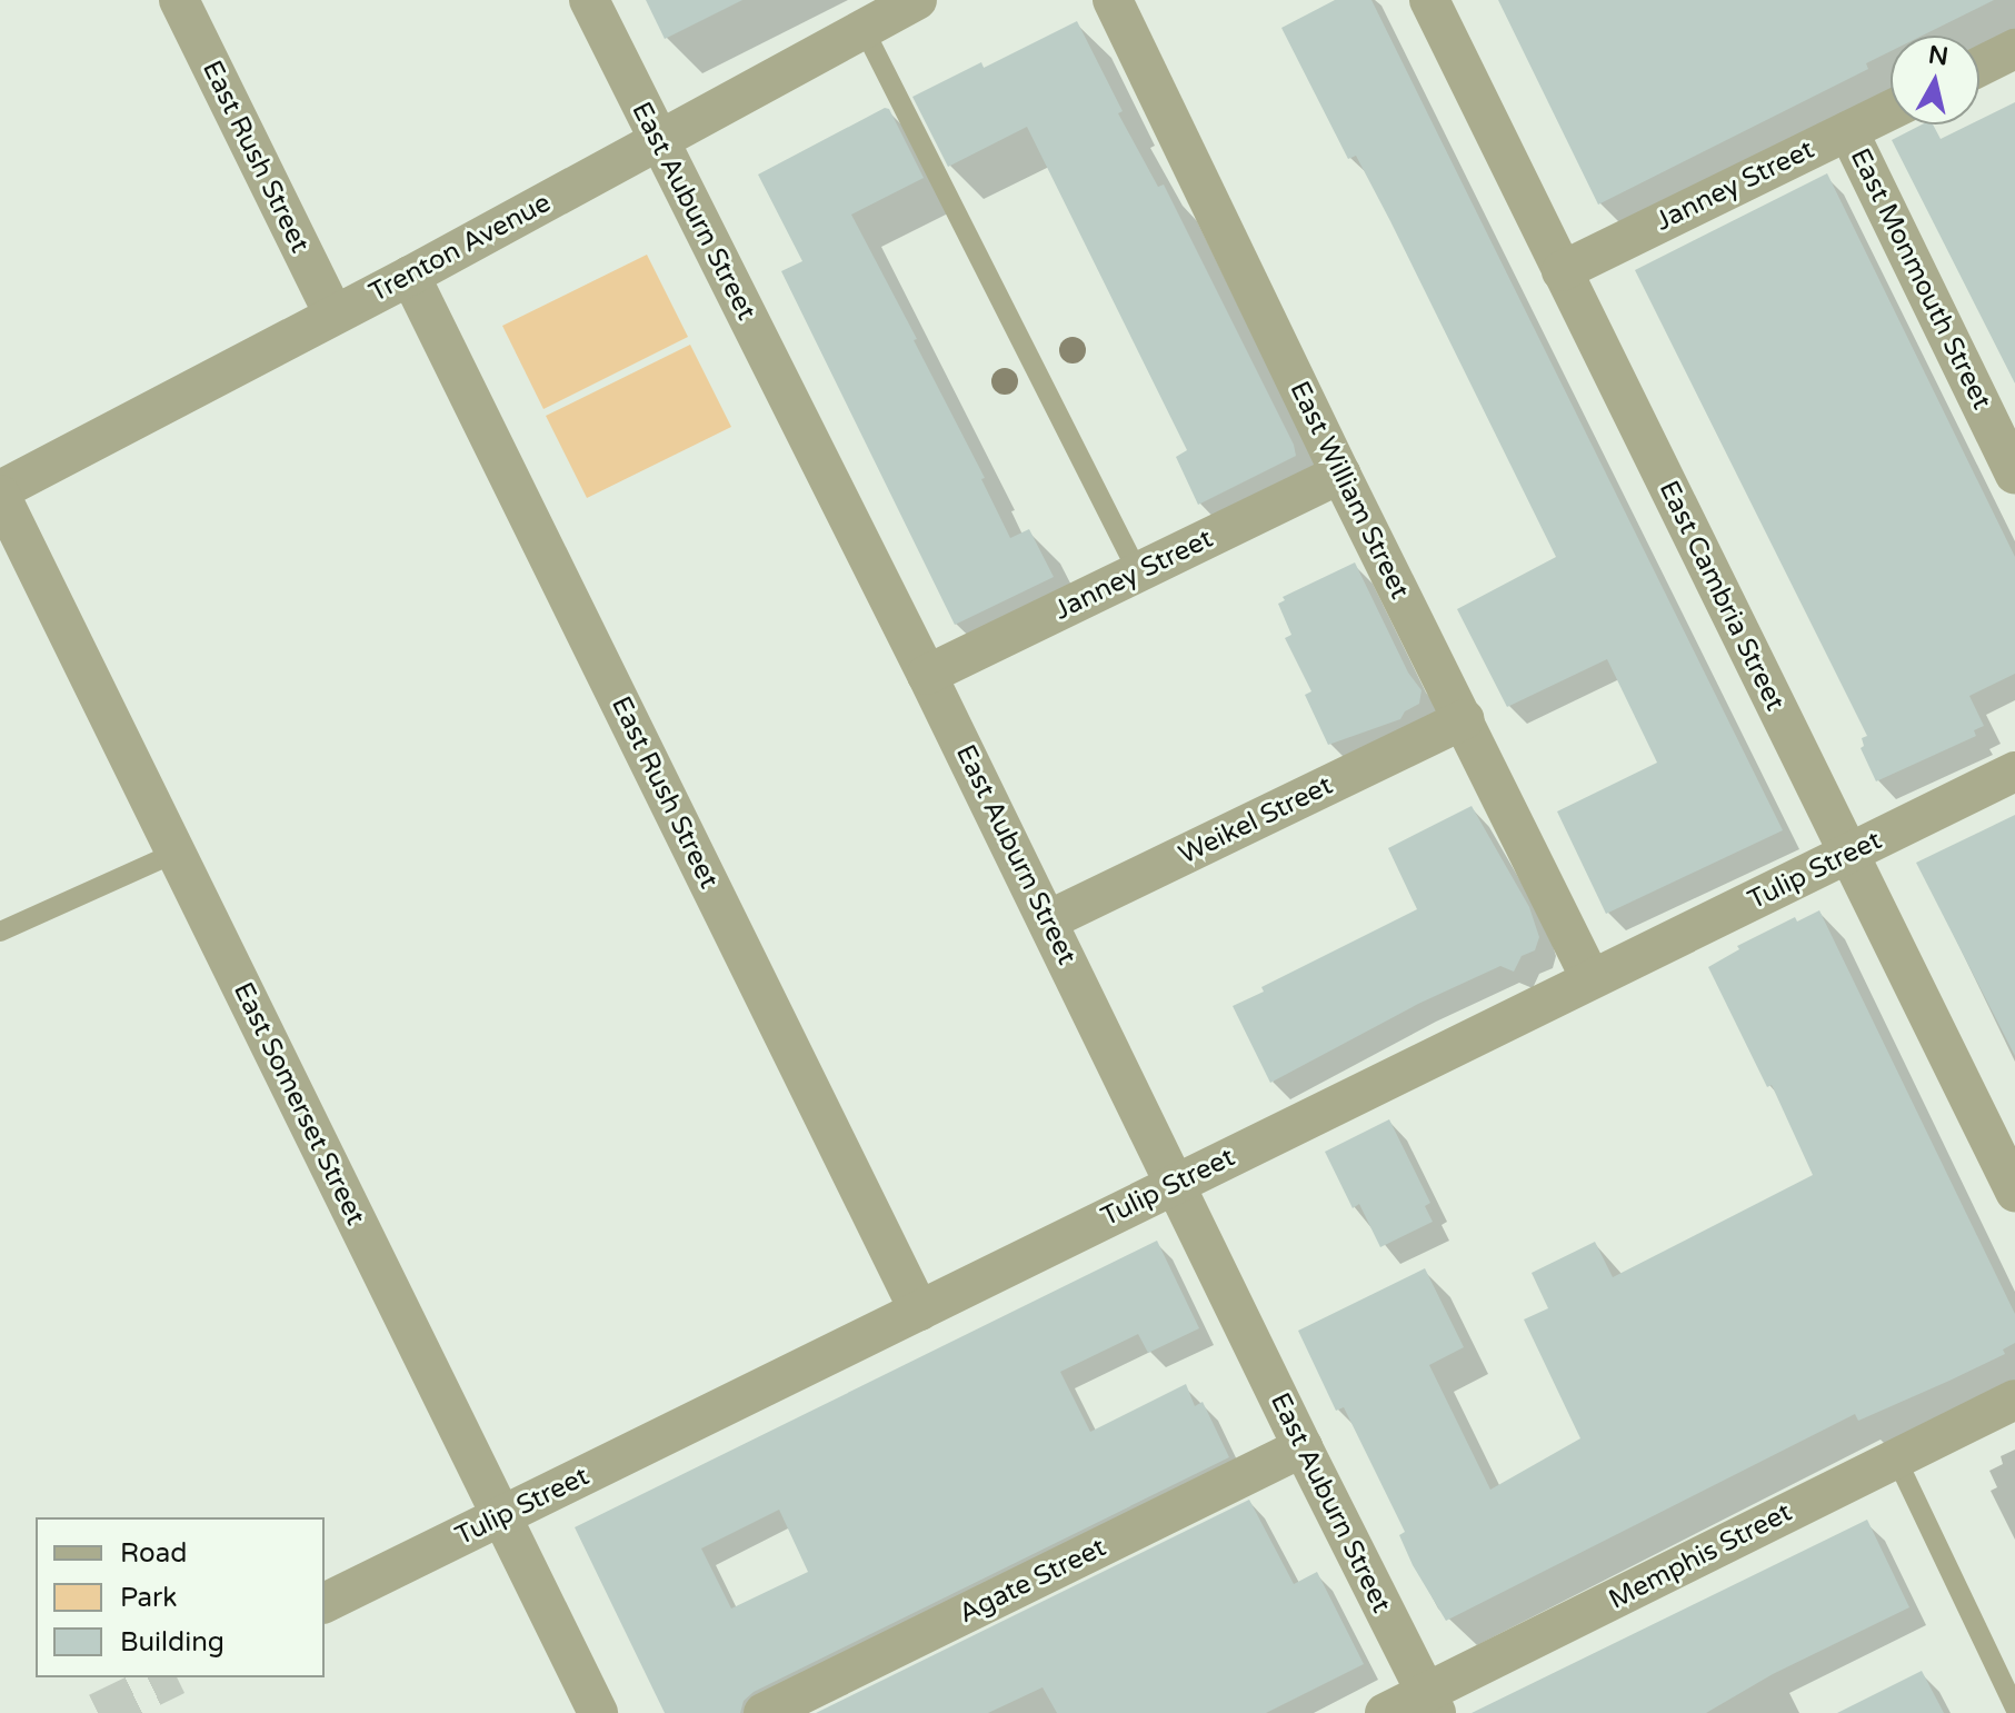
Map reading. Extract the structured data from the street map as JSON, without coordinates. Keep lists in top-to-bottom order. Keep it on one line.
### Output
{"streets":{"street":["East Rush Street","Janney Street","East Auburn Street","Trenton Avenue","East Monmouth Street","East William Street","East Cambria Street","Weikel Street","Tulip Street","East Somerset Street","Memphis Street","Agate Street"]},"crossings":[["East Rush Street","Trenton Avenue"],["East Rush Street","Tulip Street"],["Janney Street","East Auburn Street"],["Janney Street","East Monmouth Street"],["Janney Street","East William Street"],["Janney Street","East Cambria Street"],["East Auburn Street","Trenton Avenue"],["East Auburn Street","Weikel Street"],["East Auburn Street","Tulip Street"],["East Auburn Street","Memphis Street"],["East Auburn Street","Agate Street"],["Trenton Avenue","East Somerset Street"],["East William Street","Weikel Street"],["East William Street","Tulip Street"],["East Cambria Street","Tulip Street"],["Tulip Street","East Somerset Street"]],"legend":["Road","Park","Building"],"north":"top"}
